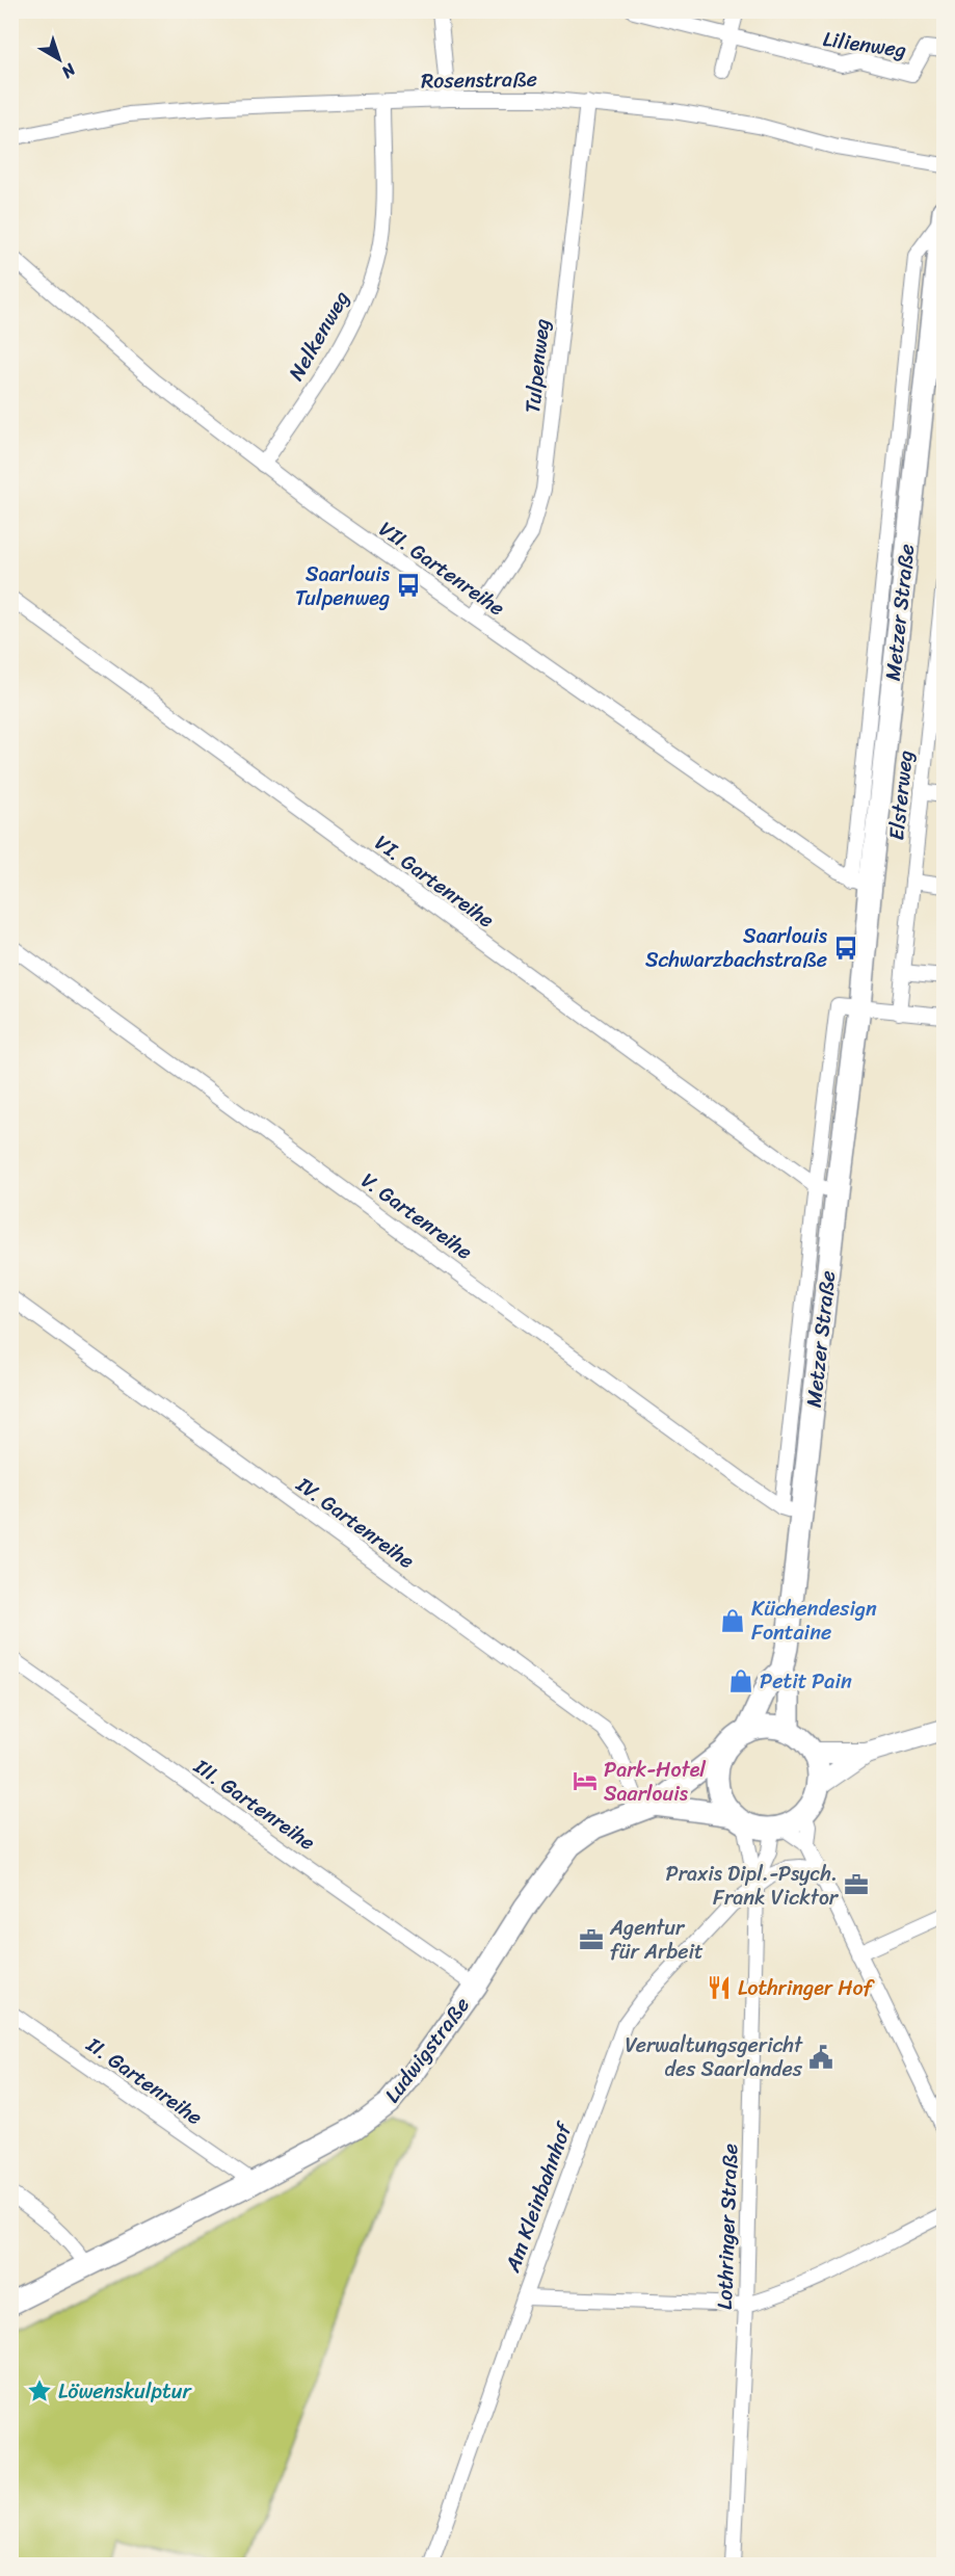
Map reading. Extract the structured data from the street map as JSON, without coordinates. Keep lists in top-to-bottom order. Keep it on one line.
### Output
{"streets":{"main road":["Metzer Straße","Ludwigstraße"],"street":["Lilienweg","Rosenstraße","Nelkenweg","Tulpenweg","VII. Gartenreihe","Elsterweg","VI. Gartenreihe","V. Gartenreihe","IV. Gartenreihe","III. Gartenreihe","II. Gartenreihe","Am Kleinbahnhof","Lothringer Straße"]},"crossings":[["Rosenstraße","Nelkenweg"],["Rosenstraße","Tulpenweg"],["Nelkenweg","VII. Gartenreihe"],["Tulpenweg","VII. Gartenreihe"],["VII. Gartenreihe","Metzer Straße"],["Metzer Straße","VI. Gartenreihe"],["Metzer Straße","V. Gartenreihe"],["Metzer Straße","Ludwigstraße"],["Metzer Straße","Lothringer Straße"],["IV. Gartenreihe","Ludwigstraße"],["III. Gartenreihe","Ludwigstraße"],["Ludwigstraße","II. Gartenreihe"],["Ludwigstraße","Lothringer Straße"],["Am Kleinbahnhof","Lothringer Straße"]],"places":{"bus stop":["Saarlouis Tulpenweg","Saarlouis Schwarzbachstraße"],"shop":["Küchendesign Fontaine","Petit Pain"],"hotel":["Park-Hotel Saarlouis"],"office":["Praxis Dipl.-Psych. Frank Vicktor","Agentur für Arbeit"],"restaurant":["Lothringer Hof"],"public building":["Verwaltungsgericht des Saarlandes"],"place":["Löwenskulptur"]},"north":"bottom right"}
